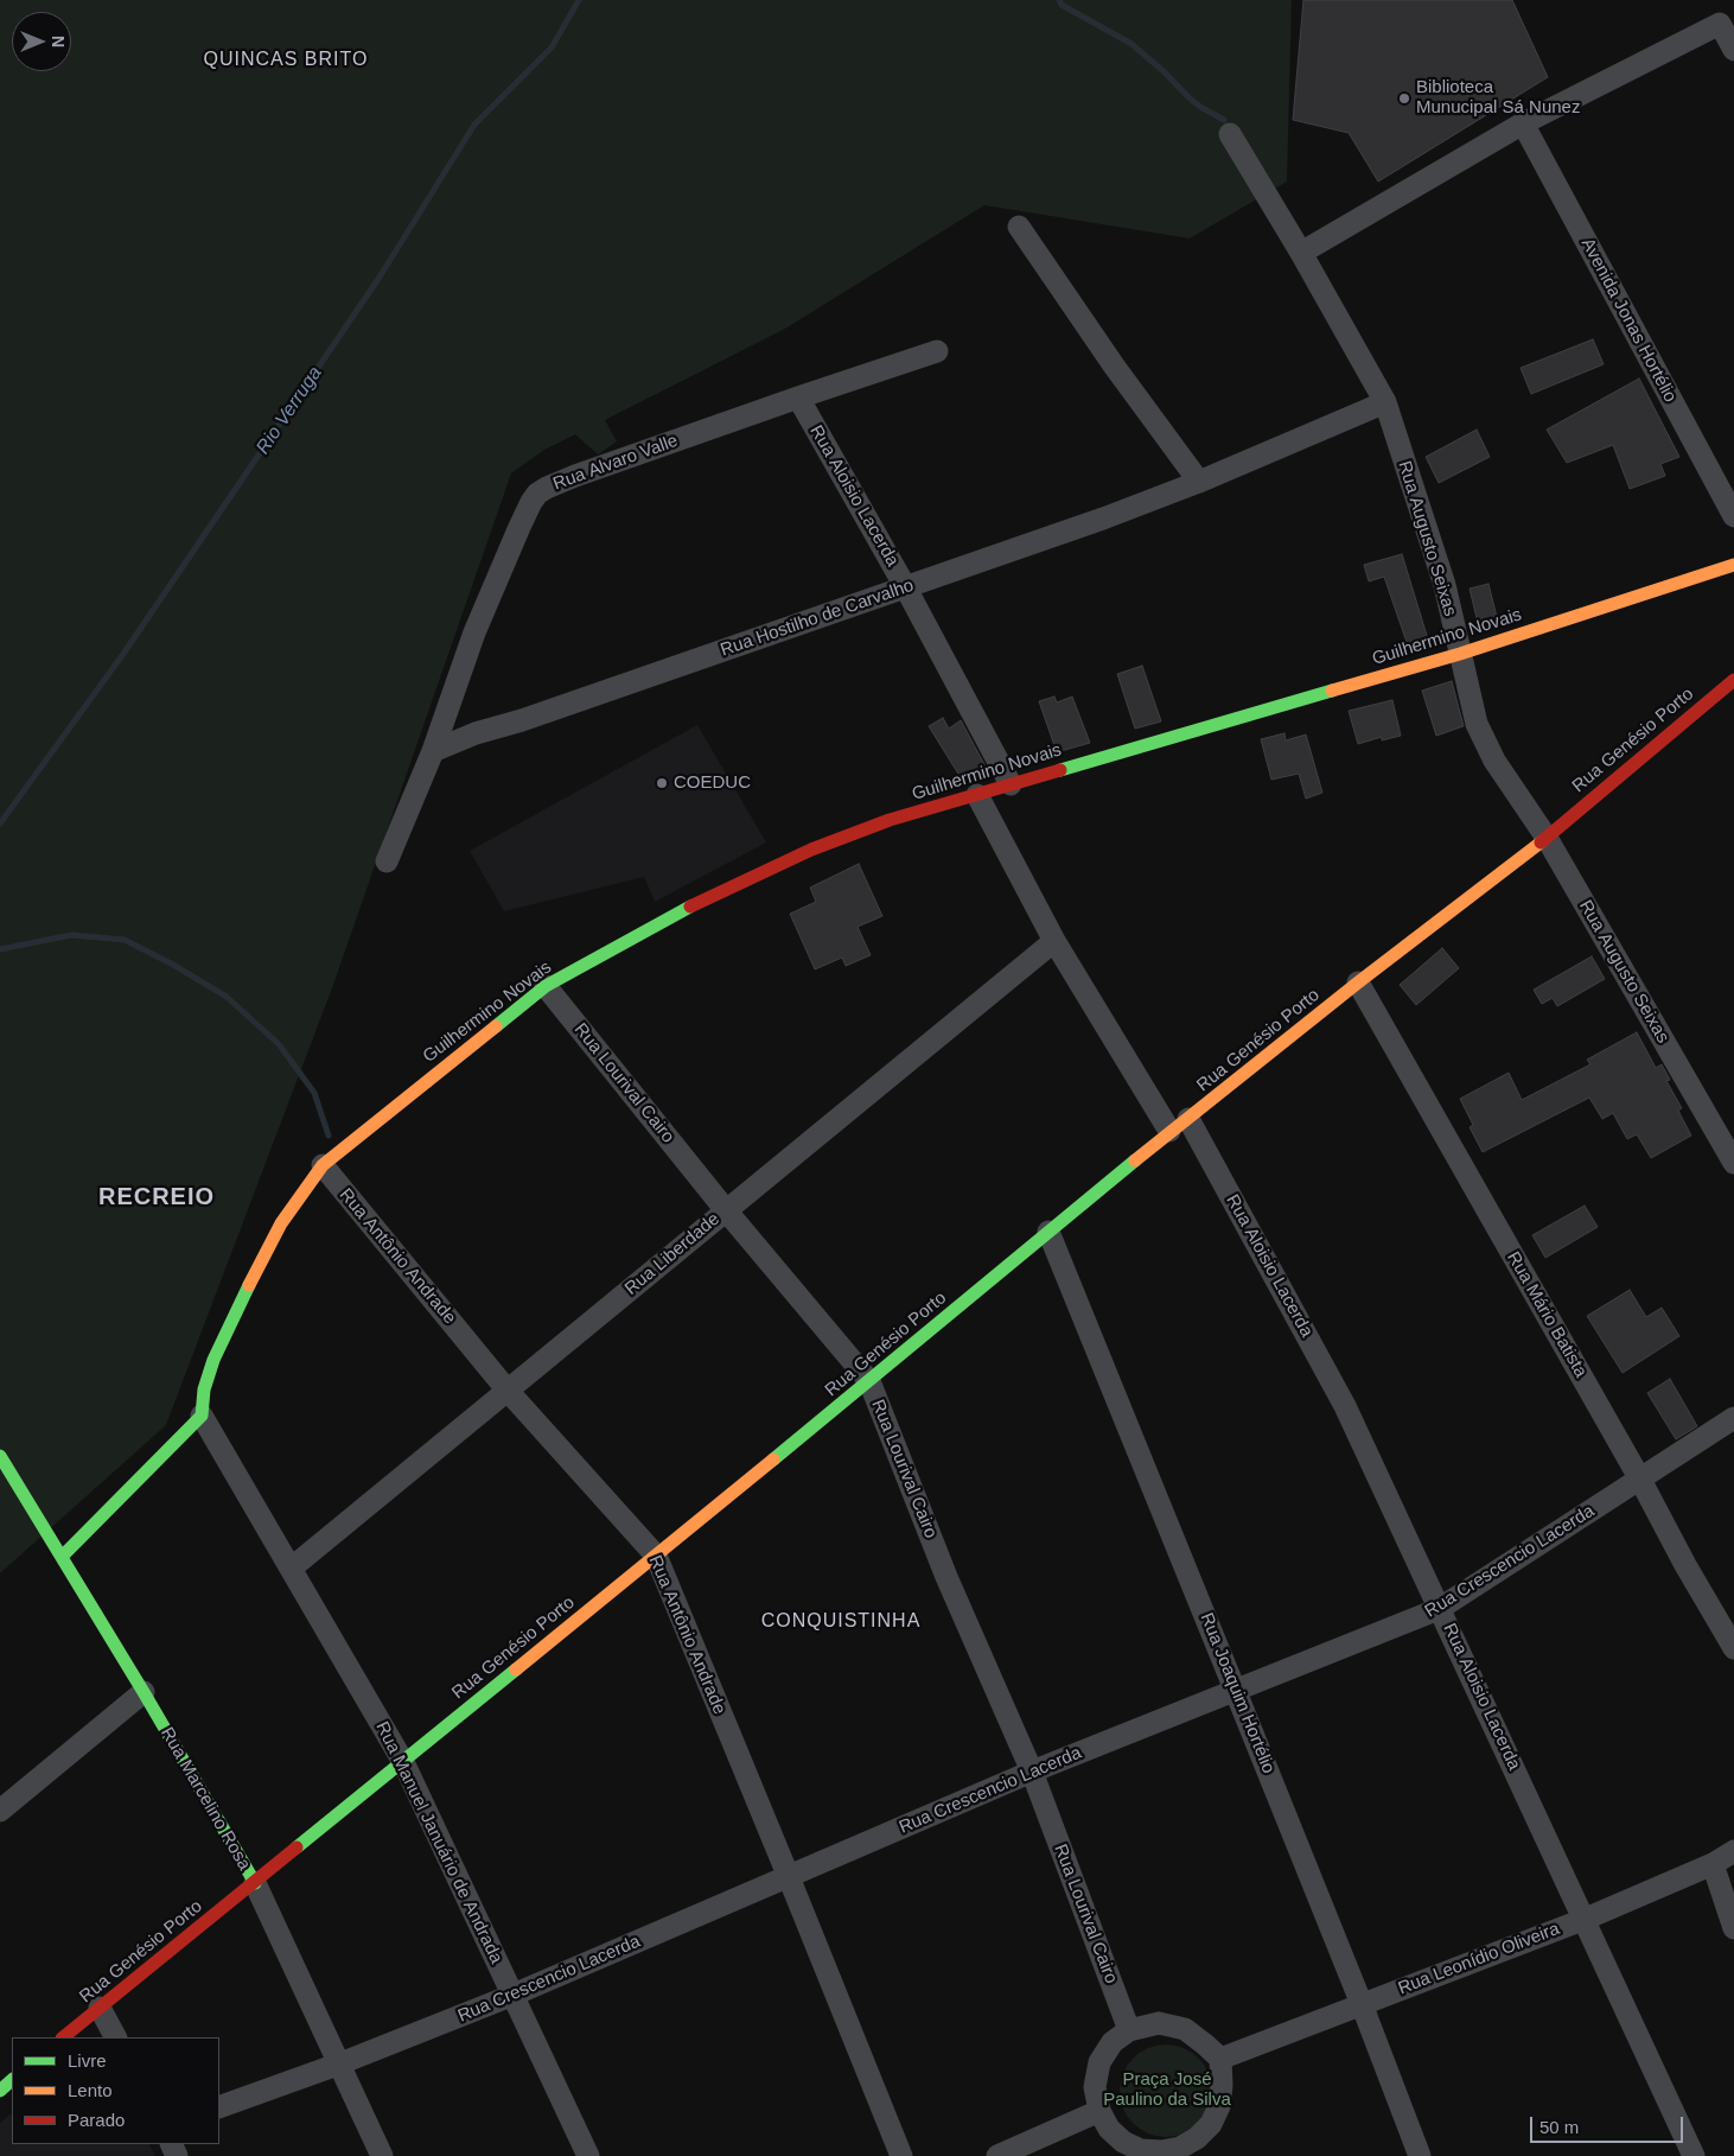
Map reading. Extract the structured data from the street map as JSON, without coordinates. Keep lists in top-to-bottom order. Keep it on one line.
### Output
{"streets":{"street":["Avenida Jonas Hortélio","Rua Alvaro Valle","Rua Aloisio Lacerda","Rua Augusto Seixas","Rua Hostilho de Carvalho","Guilhermino Novais","Rua Genésio Porto","Rua Lourival Cairo","Rua Liberdade","Rua Antônio Andrade","Rua Mário Batista","Rua Crescencio Lacerda","Rua Joaquim Hortélio","Rua Marcelino Rosa","Rua Manuel Januário de Andrada","Rua Leonídio Oliveira"]},"crossings":[["Rua Alvaro Valle","Rua Aloisio Lacerda"],["Rua Alvaro Valle","Rua Hostilho de Carvalho"],["Rua Aloisio Lacerda","Rua Hostilho de Carvalho"],["Rua Aloisio Lacerda","Guilhermino Novais"],["Rua Aloisio Lacerda","Rua Genésio Porto"],["Rua Aloisio Lacerda","Rua Crescencio Lacerda"],["Rua Aloisio Lacerda","Rua Leonídio Oliveira"],["Rua Augusto Seixas","Rua Hostilho de Carvalho"],["Rua Augusto Seixas","Guilhermino Novais"],["Rua Augusto Seixas","Rua Genésio Porto"],["Guilhermino Novais","Rua Lourival Cairo"],["Guilhermino Novais","Rua Antônio Andrade"],["Guilhermino Novais","Rua Manuel Januário de Andrada"],["Rua Genésio Porto","Rua Lourival Cairo"],["Rua Genésio Porto","Rua Antônio Andrade"],["Rua Genésio Porto","Rua Mário Batista"],["Rua Genésio Porto","Rua Joaquim Hortélio"],["Rua Genésio Porto","Rua Marcelino Rosa"],["Rua Genésio Porto","Rua Manuel Januário de Andrada"],["Rua Lourival Cairo","Rua Liberdade"],["Rua Lourival Cairo","Rua Crescencio Lacerda"],["Rua Lourival Cairo","Rua Leonídio Oliveira"],["Rua Liberdade","Rua Antônio Andrade"],["Rua Liberdade","Rua Manuel Januário de Andrada"],["Rua Antônio Andrade","Rua Crescencio Lacerda"],["Rua Mário Batista","Rua Crescencio Lacerda"],["Rua Crescencio Lacerda","Rua Joaquim Hortélio"],["Rua Crescencio Lacerda","Rua Marcelino Rosa"],["Rua Crescencio Lacerda","Rua Manuel Januário de Andrada"],["Rua Joaquim Hortélio","Rua Leonídio Oliveira"]],"districts":["QUINCAS BRITO","RECREIO","CONQUISTINHA"],"water":["Rio Verruga"],"parks":["Praça José Paulino da Silva"],"places":["Biblioteca Munucipal Sá Nunez","COEDUC"],"legend":["Livre","Lento","Parado"],"scale_bar":"50 m","north":"right"}
